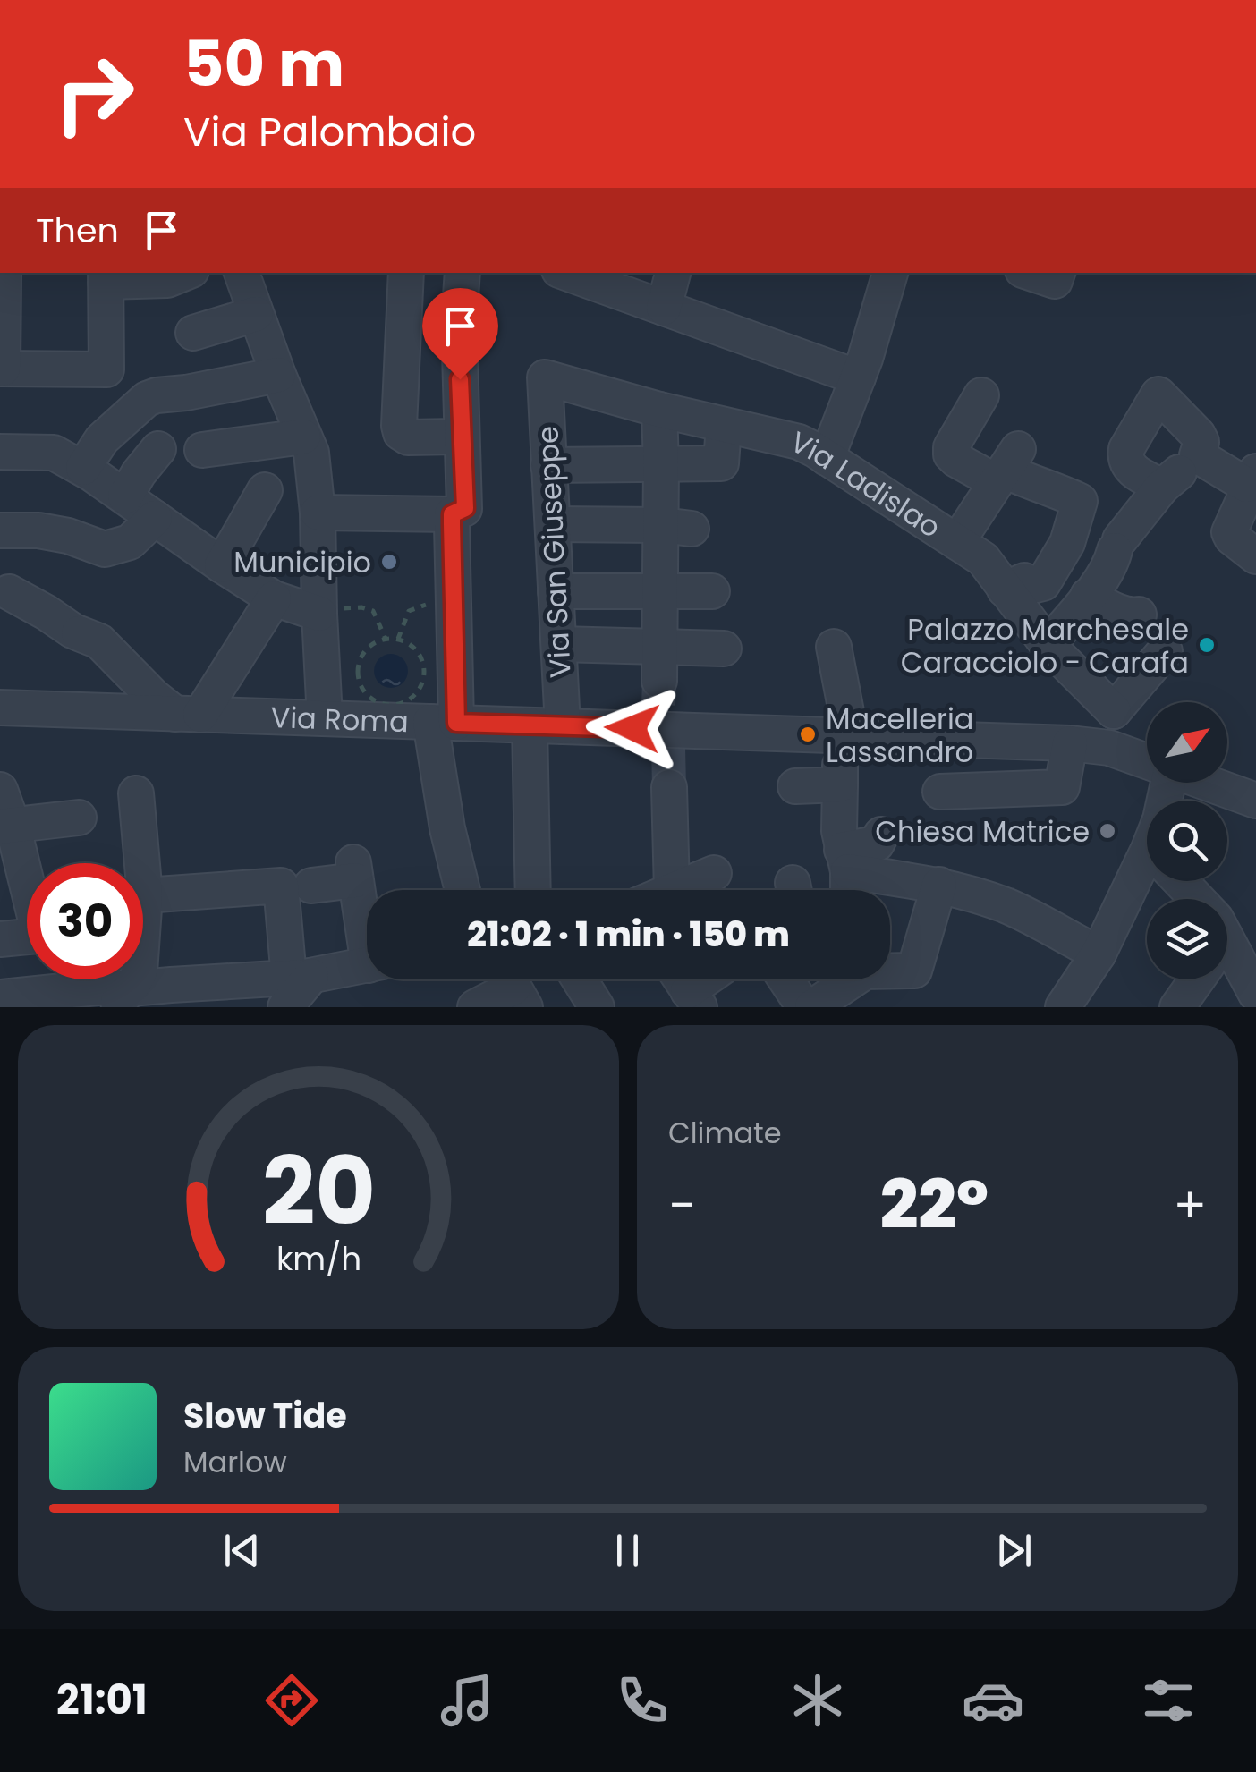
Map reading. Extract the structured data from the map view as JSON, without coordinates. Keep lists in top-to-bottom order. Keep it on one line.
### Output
{"streets":{"street":["Via Ladislao","Via San Giuseppe","Via Roma"]},"crossings":[["Via Ladislao","Via San Giuseppe"],["Via San Giuseppe","Via Roma"]],"places":["Municipio","Palazzo Marchesale Caracciolo - Carafa","Macelleria Lassandro","Chiesa Matrice"],"north":"top right","page":{"turn":["50 m","Via Palombaio"],"then":"Then","limit":"30","trip":"21:02 · 1 min · 150 m","tile":"Climate","heat":["−","22°","+"],"song":["Slow Tide","Marlow"],"tabs":"21:01","gauge":["20","km/h"]}}
